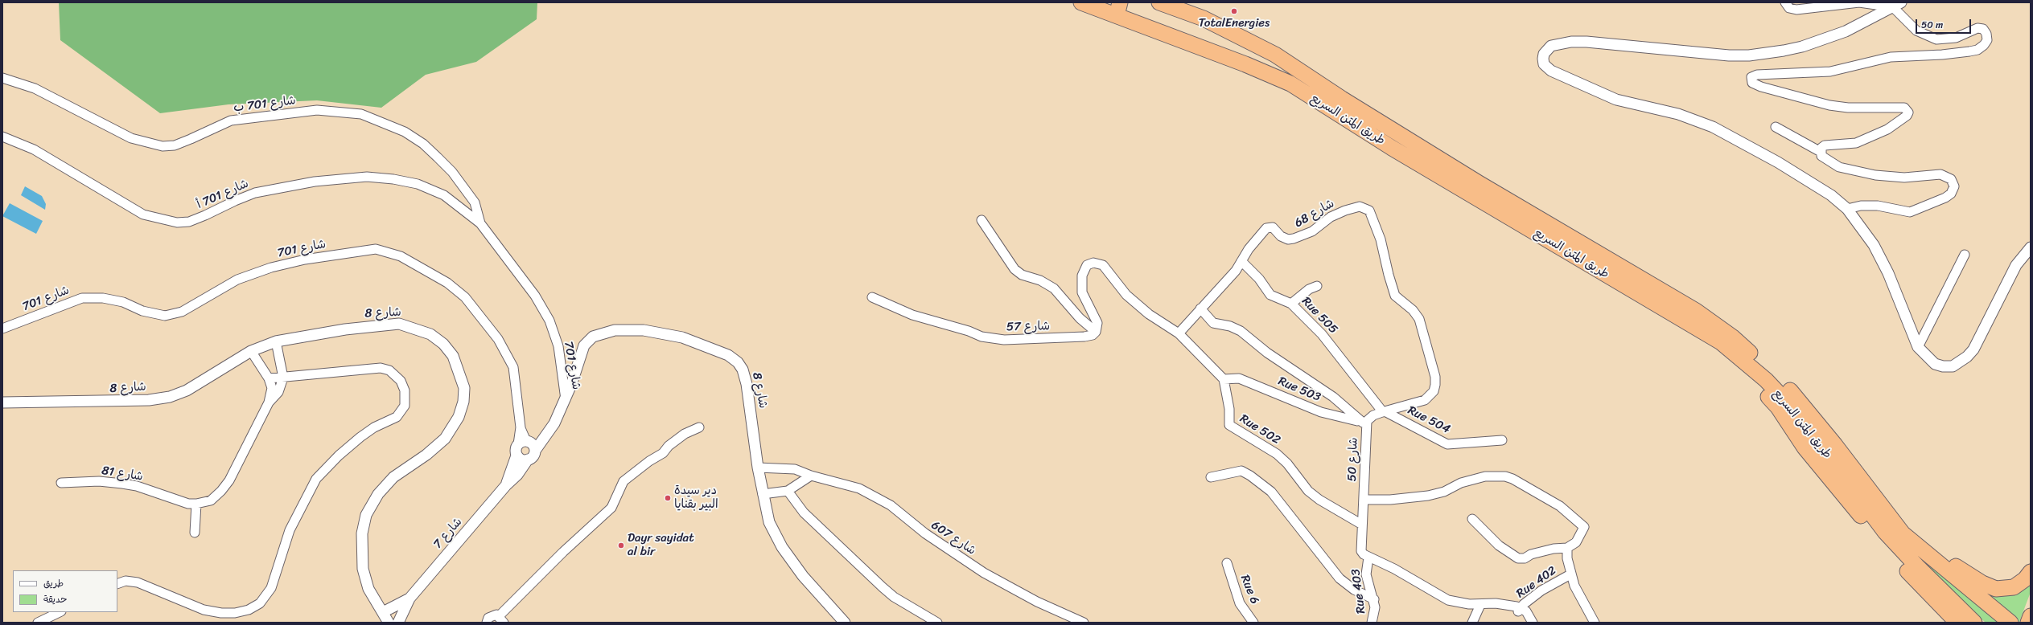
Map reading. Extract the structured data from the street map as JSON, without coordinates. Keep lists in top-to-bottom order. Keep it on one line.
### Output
{"streets":{"highway":["طريق المتن السريع"],"street":["شارع 701 ب","شارع 701 أ","شارع 68","شارع 701","شارع 8","Rue 505","شارع 57","Rue 503","Rue 504","Rue 502","شارع 50","شارع 81","شارع 7","شارع 607","Rue 402","Rue 6","Rue 403"]},"crossings":[["شارع 701 ب","شارع 701 أ"],["شارع 701 ب","شارع 701"],["شارع 701 أ","شارع 701"],["شارع 68","Rue 505"],["شارع 68","شارع 50"],["شارع 701","شارع 8"],["شارع 701","شارع 7"],["شارع 8","شارع 81"],["شارع 8","شارع 7"],["شارع 8","شارع 607"],["Rue 505","Rue 504"],["Rue 505","شارع 50"],["Rue 503","Rue 502"],["Rue 503","شارع 50"],["Rue 504","شارع 50"],["Rue 502","شارع 50"],["شارع 50","Rue 403"]],"places":["TotalEnergies","دير سيدة البير بقنايا","Dayr sayidat al bir"],"legend":["طريق","حديقة"],"scale_bar":"50 m"}
